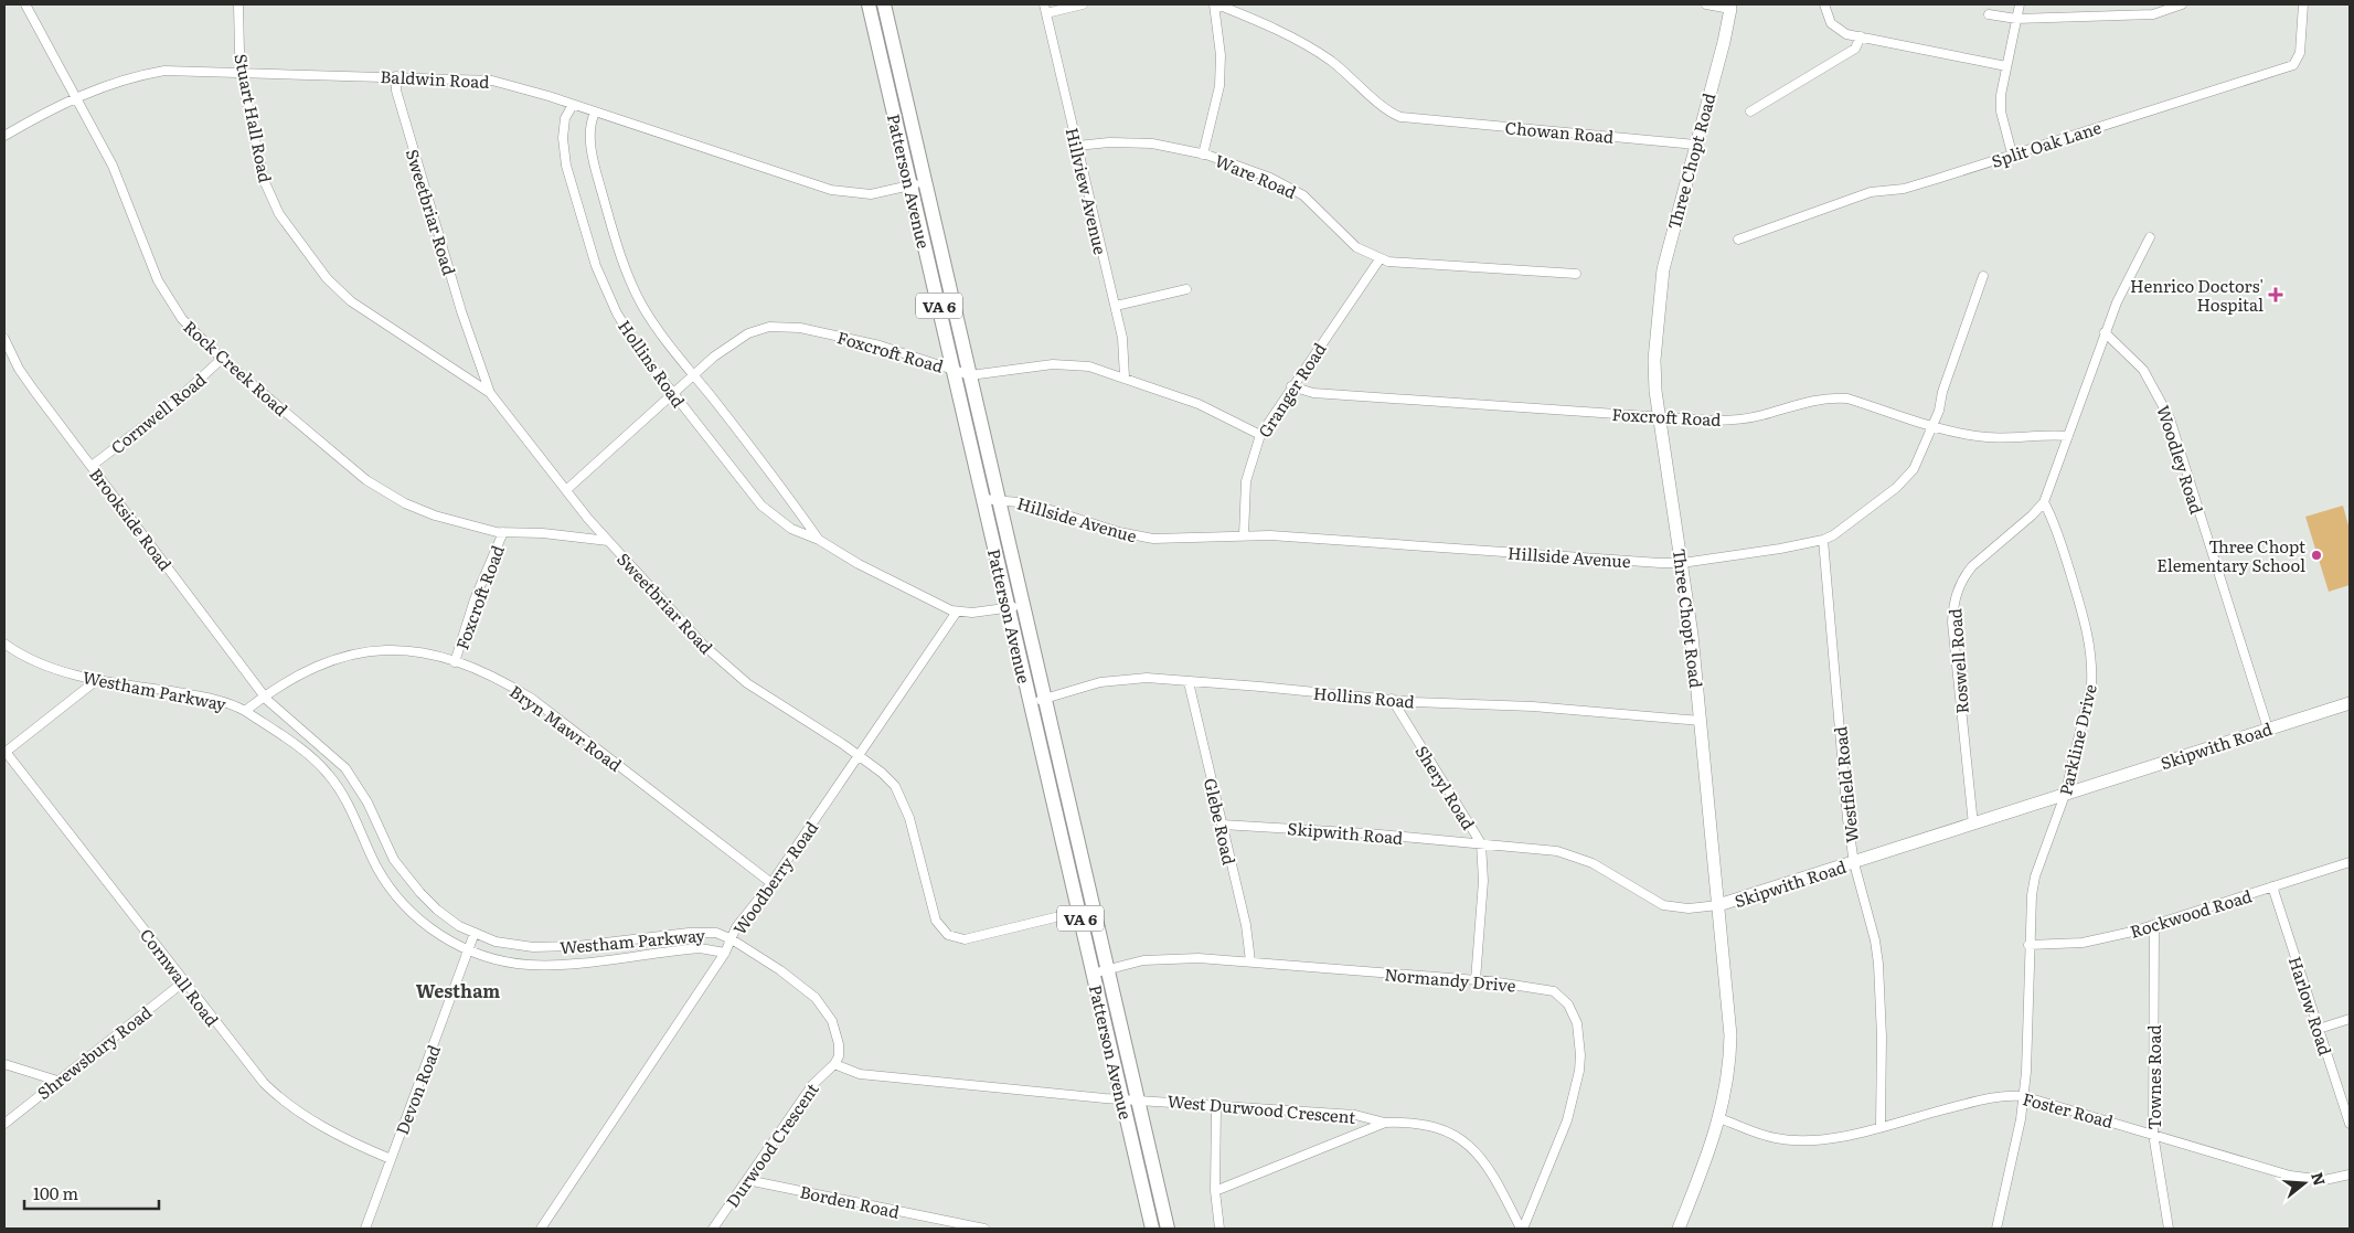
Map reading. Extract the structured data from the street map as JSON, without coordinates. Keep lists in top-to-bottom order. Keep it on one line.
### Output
{"streets":{"main road":["Three Chopt Road","Patterson Avenue","VA 6","Skipwith Road"],"street":["Baldwin Road","Stuart Hall Road","Chowan Road","Split Oak Lane","Ware Road","Hillview Avenue","Sweetbriar Road","Foxcroft Road","Hollins Road","Rock Creek Road","Granger Road","Cornwell Road","Woodley Road","Brookside Road","Hillside Avenue","Roswell Road","Westham Parkway","Bryn Mawr Road","Parkline Drive","Westfield Road","Sheryl Road","Glebe Road","Woodberry Road","Rockwood Road","Cornwall Road","Normandy Drive","Harlow Road","Shrewsbury Road","Townes Road","Devon Road","West Durwood Crescent","Foster Road","Durwood Crescent","Borden Road"]},"crossings":[["Baldwin Road","Stuart Hall Road"],["Baldwin Road","Patterson Avenue"],["Baldwin Road","Sweetbriar Road"],["Baldwin Road","Hollins Road"],["Baldwin Road","Rock Creek Road"],["Stuart Hall Road","Sweetbriar Road"],["Chowan Road","Three Chopt Road"],["Three Chopt Road","Foxcroft Road"],["Three Chopt Road","Hollins Road"],["Three Chopt Road","Hillside Avenue"],["Three Chopt Road","Skipwith Road"],["Three Chopt Road","Foster Road"],["Ware Road","Hillview Avenue"],["Ware Road","Granger Road"],["Patterson Avenue","Sweetbriar Road"],["Patterson Avenue","Foxcroft Road"],["Patterson Avenue","Hollins Road"],["Patterson Avenue","Hillside Avenue"],["Patterson Avenue","Normandy Drive"],["Patterson Avenue","West Durwood Crescent"],["Hillview Avenue","Foxcroft Road"],["Sweetbriar Road","Foxcroft Road"],["Sweetbriar Road","Rock Creek Road"],["Sweetbriar Road","Woodberry Road"],["Foxcroft Road","Hollins Road"],["Foxcroft Road","Rock Creek Road"],["Foxcroft Road","Granger Road"],["Foxcroft Road","Hillside Avenue"],["Foxcroft Road","Bryn Mawr Road"],["Hollins Road","Sheryl Road"],["Hollins Road","Glebe Road"],["Hollins Road","Woodberry Road"],["Rock Creek Road","Cornwell Road"],["Granger Road","Hillside Avenue"],["Cornwell Road","Brookside Road"],["Woodley Road","Skipwith Road"],["Brookside Road","Westham Parkway"],["Brookside Road","Bryn Mawr Road"],["Hillside Avenue","Westfield Road"],["Roswell Road","Parkline Drive"],["Roswell Road","Skipwith Road"],["Westham Parkway","Bryn Mawr Road"],["Westham Parkway","Woodberry Road"],["Westham Parkway","Devon Road"],["Westham Parkway","Durwood Crescent"],["Bryn Mawr Road","Woodberry Road"],["Parkline Drive","Skipwith Road"],["Parkline Drive","Rockwood Road"],["Parkline Drive","Foster Road"],["Skipwith Road","Westfield Road"],["Skipwith Road","Sheryl Road"],["Skipwith Road","Glebe Road"],["Westfield Road","Foster Road"],["Sheryl Road","Normandy Drive"],["Glebe Road","Normandy Drive"],["Rockwood Road","Harlow Road"],["Rockwood Road","Townes Road"],["Cornwall Road","Shrewsbury Road"],["Cornwall Road","Devon Road"],["Normandy Drive","West Durwood Crescent"],["Townes Road","Foster Road"],["Durwood Crescent","Borden Road"]],"districts":["Westham"],"places":{"health":["Henrico Doctors' Hospital"],"other":["Three Chopt Elementary School"]},"scale_bar":"100 m","north":"right"}
